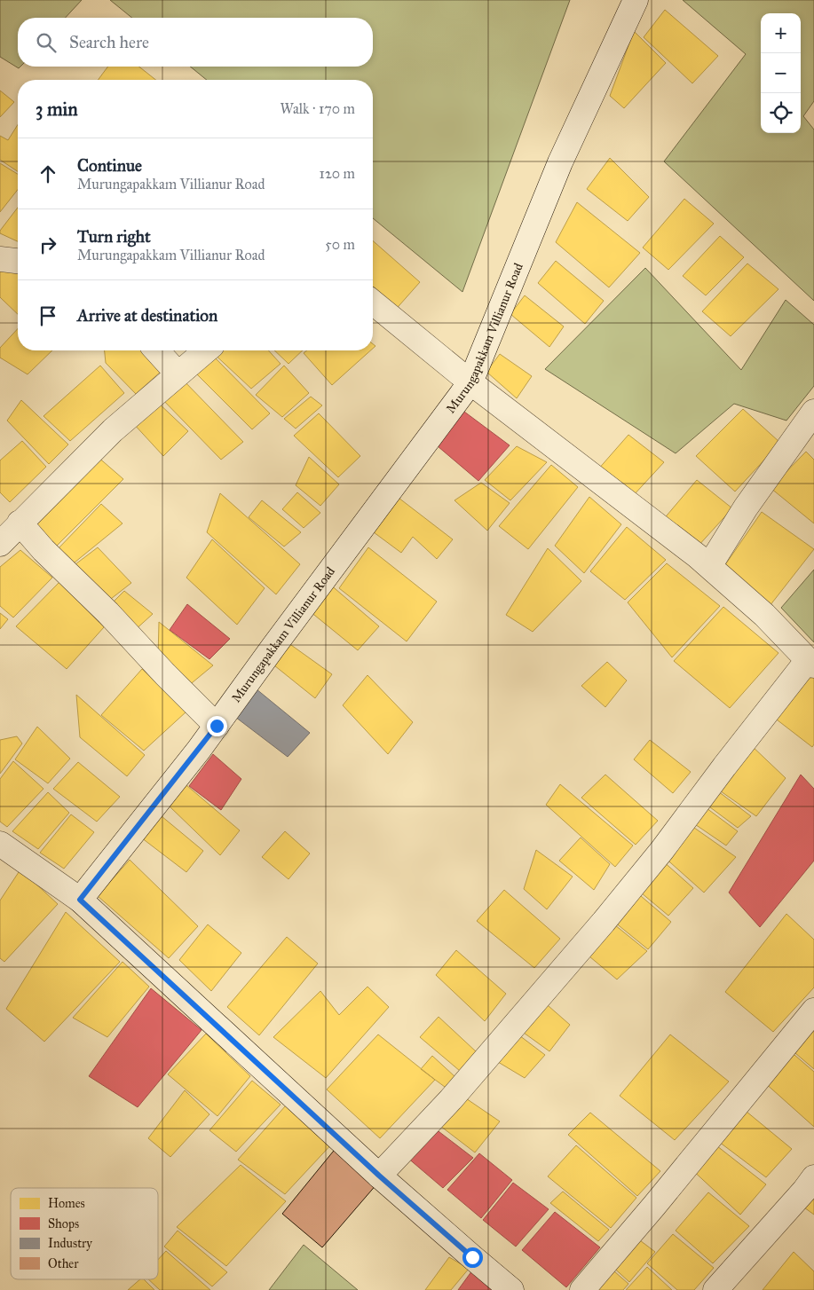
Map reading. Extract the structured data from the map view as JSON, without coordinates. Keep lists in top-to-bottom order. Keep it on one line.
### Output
{"streets":{"street":["Murungapakkam Villianur Road"]},"legend":["Homes","Shops","Industry","Other"],"page":{"map_buttons":["+","−"],"search":"Search here","heading":["3 min","Walk · 170 m"],"list":[["Continue","Murungapakkam Villianur Road","120 m"],["Turn right","Murungapakkam Villianur Road","50 m"],"Arrive at destination"]}}
